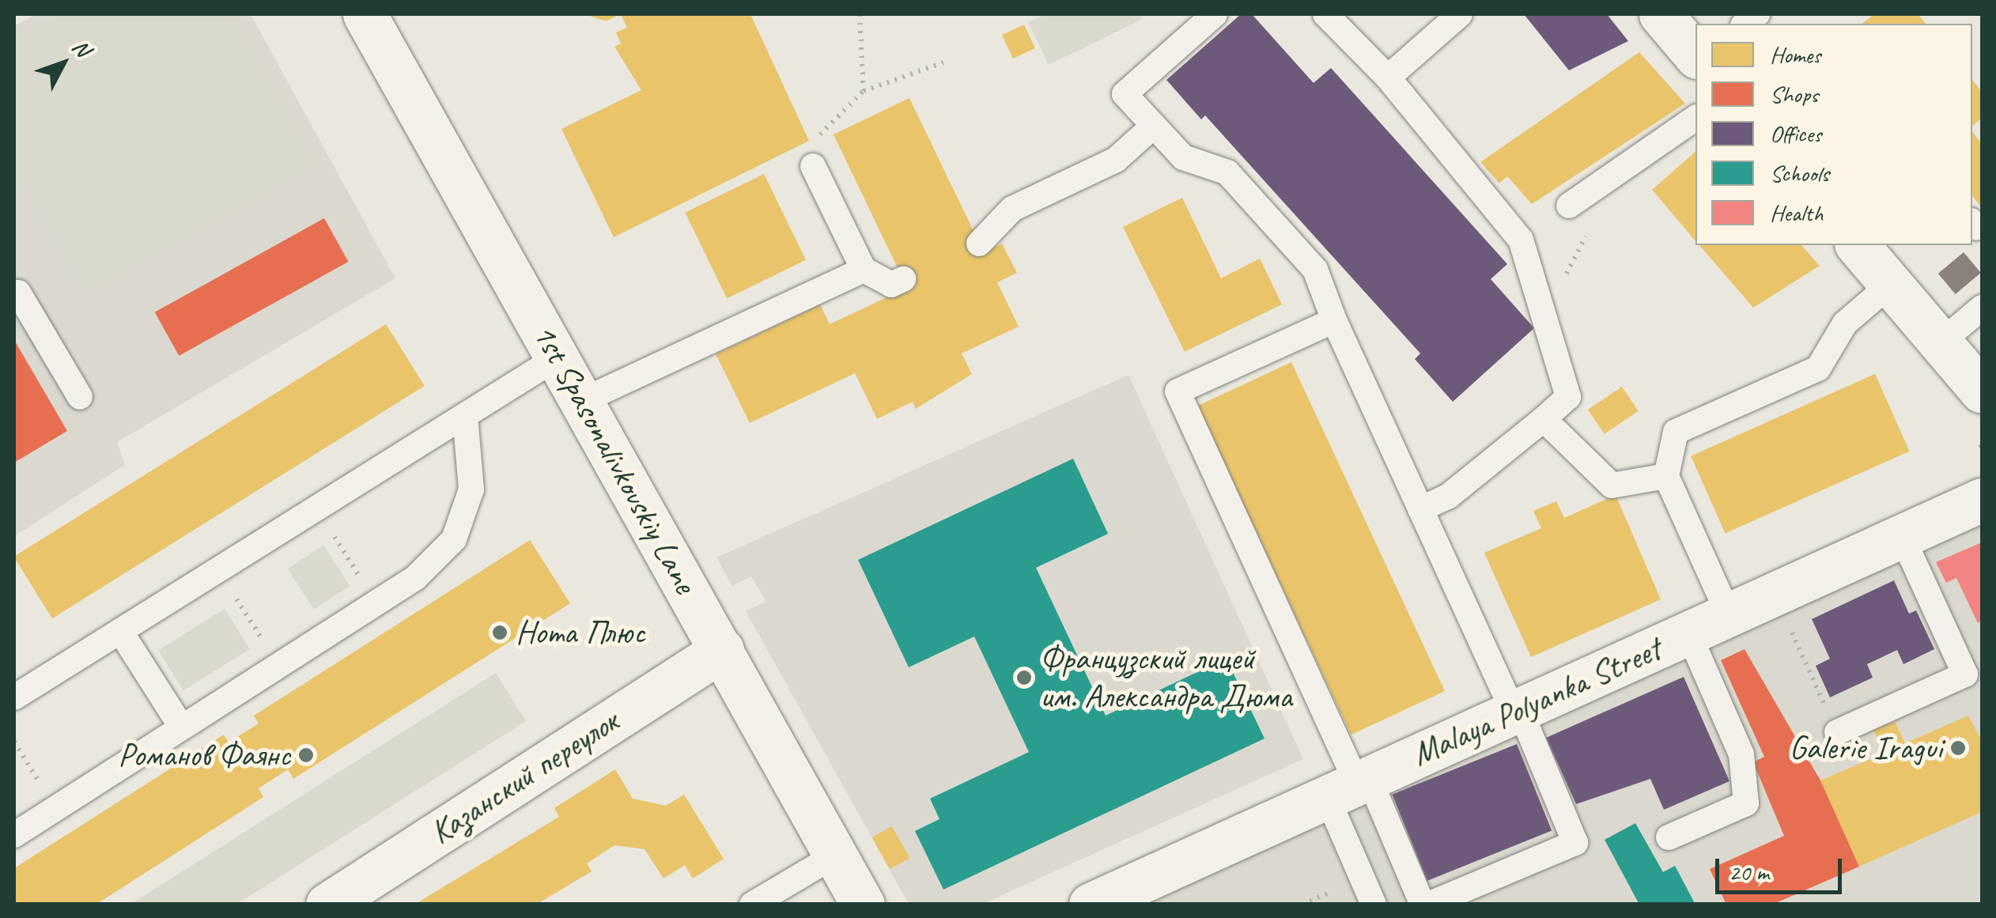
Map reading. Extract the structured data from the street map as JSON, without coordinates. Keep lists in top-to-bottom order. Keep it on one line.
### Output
{"streets":{"street":["1st Spasonalivkovskiy Lane","Malaya Polyanka Street","Казанский переулок"]},"crossings":[["1st Spasonalivkovskiy Lane","Казанский переулок"]],"places":["Нота Плюс","Французский лицей им. Александра Дюма","Galerie Iragui","Романов Фаянс"],"legend":["Homes","Shops","Offices","Schools","Health"],"scale_bar":"20 m","north":"top right"}
